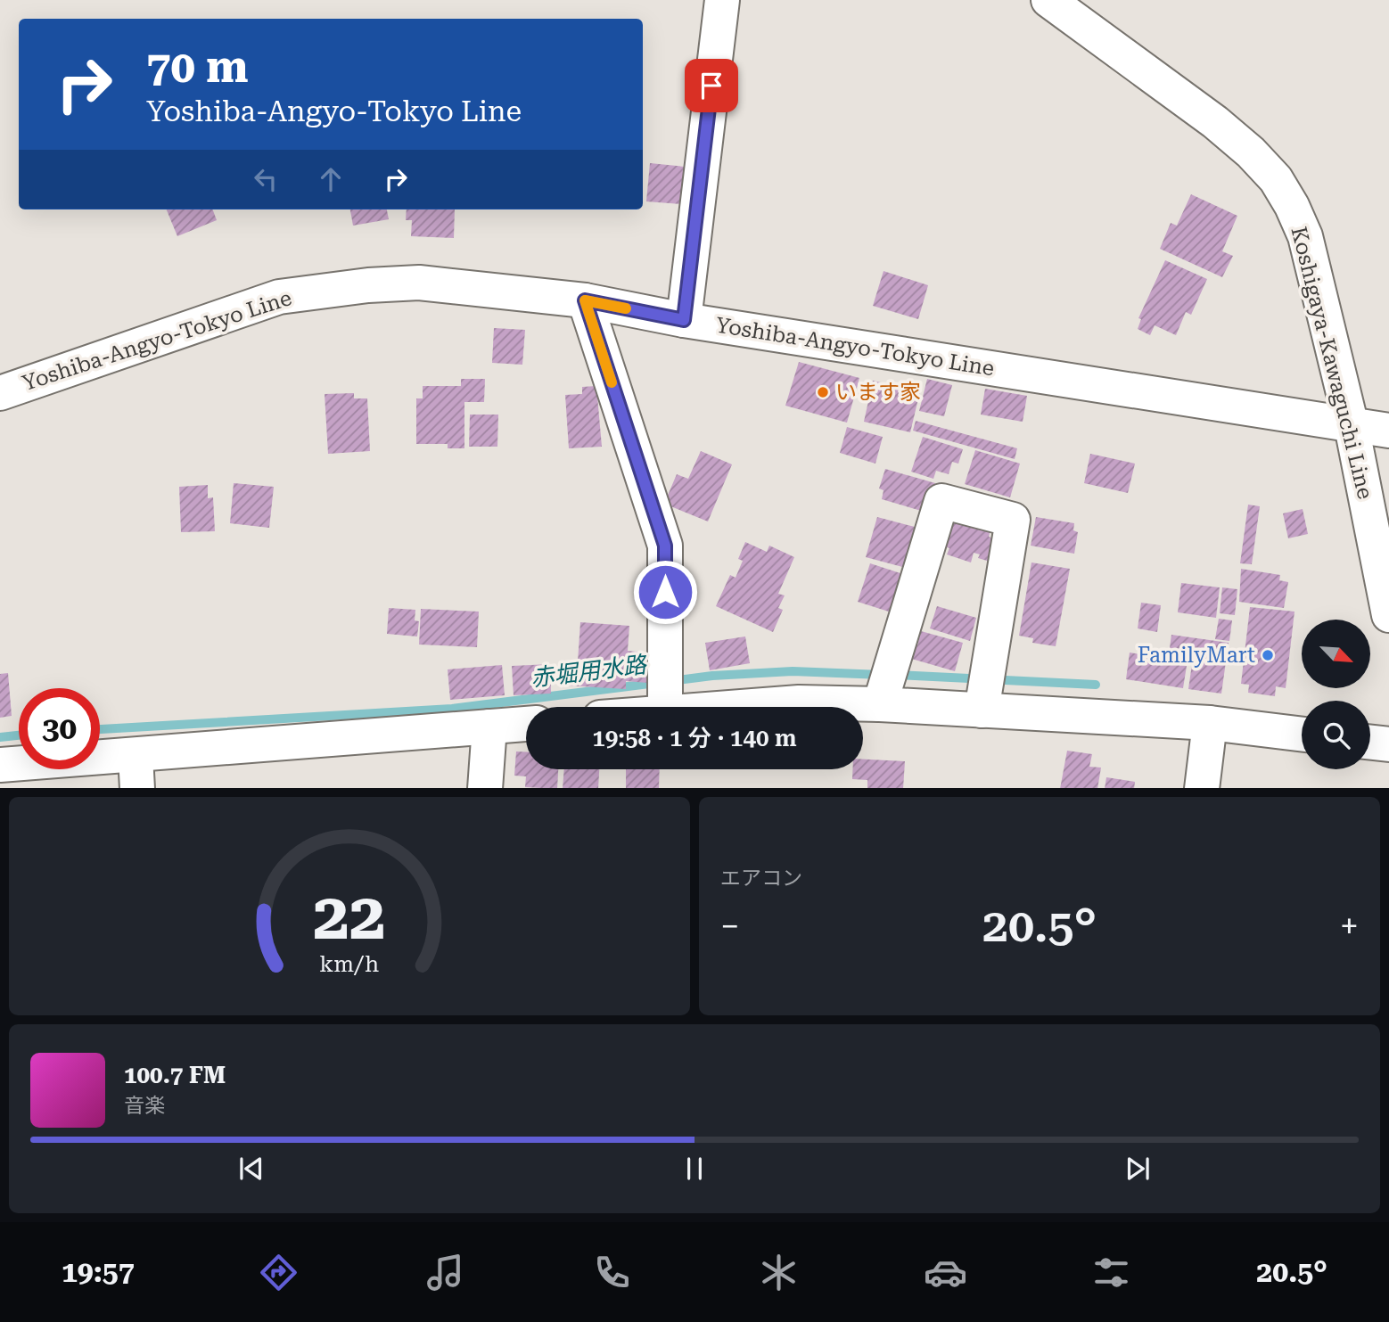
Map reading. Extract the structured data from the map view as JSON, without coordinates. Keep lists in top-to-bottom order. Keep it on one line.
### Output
{"streets":{"street":["Yoshiba-Angyo-Tokyo Line","Koshigaya-Kawaguchi Line"]},"crossings":[["Yoshiba-Angyo-Tokyo Line","Koshigaya-Kawaguchi Line"]],"water":["赤堀用水路"],"places":["います家","FamilyMart"],"north":"bottom right","page":{"turn":["70 m","Yoshiba-Angyo-Tokyo Line"],"limit":"30","trip":"19:58 · 1 分 · 140 m","tile":"エアコン","heat":["−","20.5°","+"],"song":["100.7 FM","音楽"],"tabs":["19:57","20.5°"],"gauge":["22","km/h"]}}
